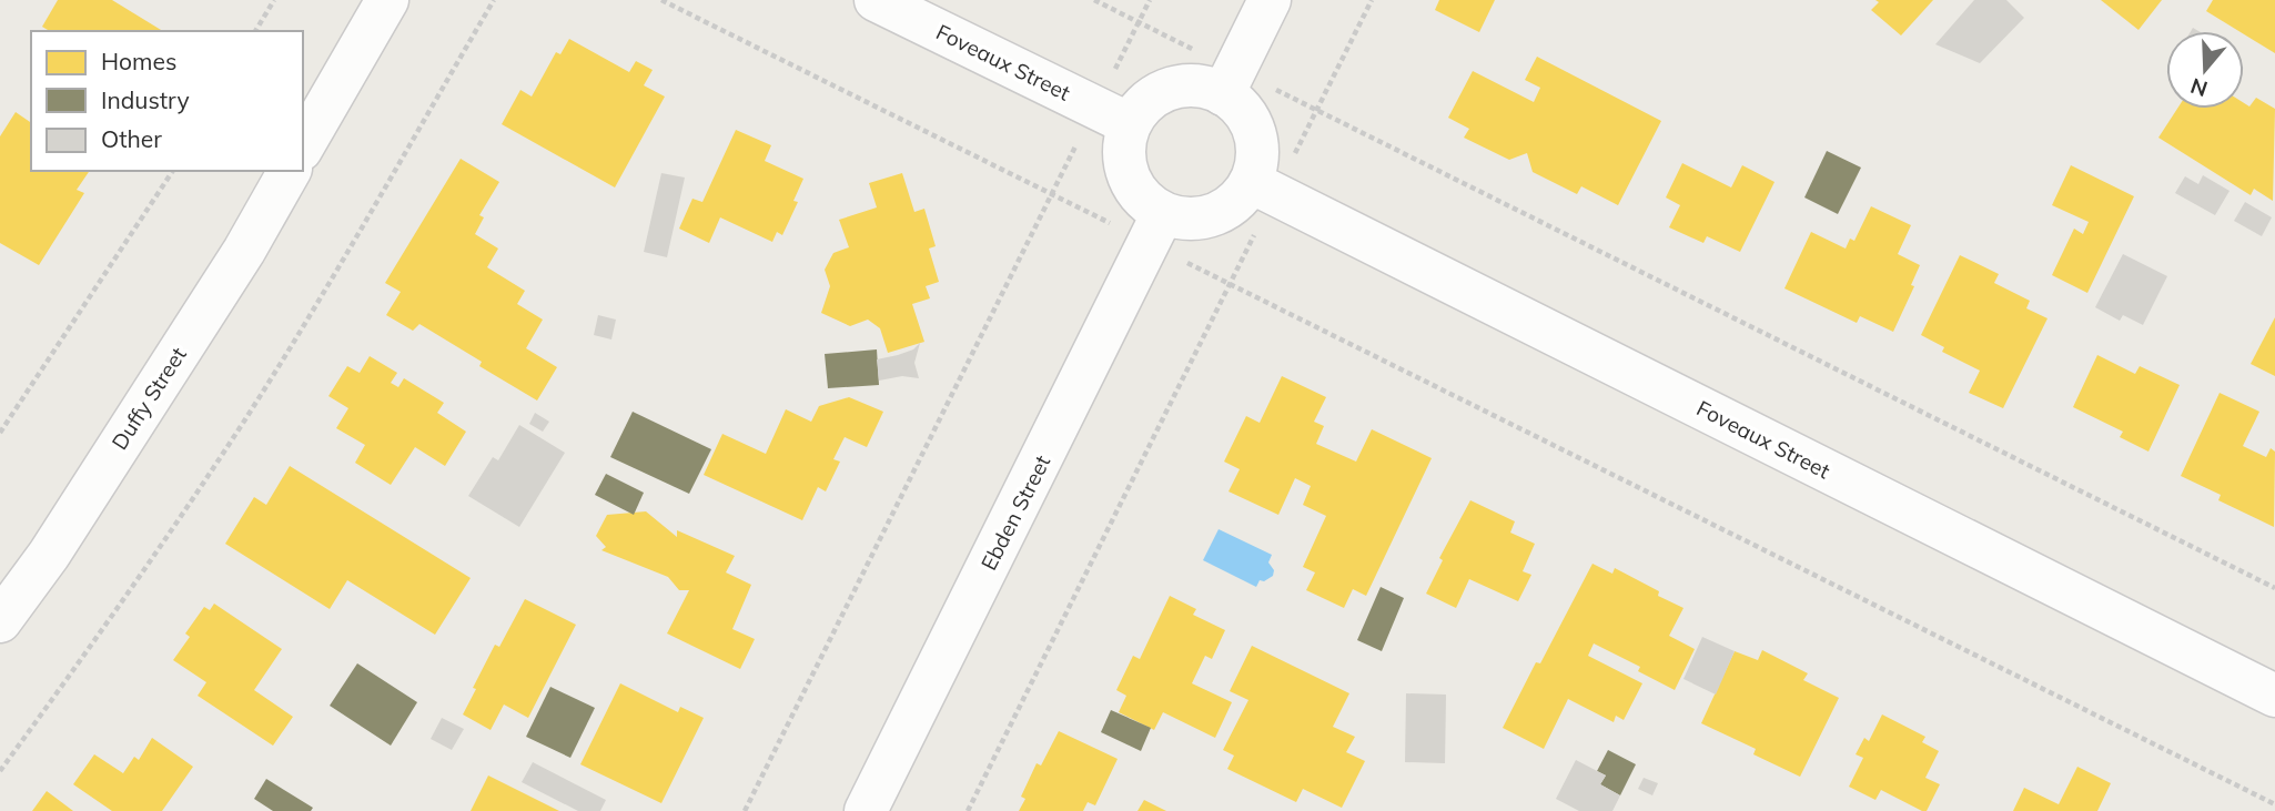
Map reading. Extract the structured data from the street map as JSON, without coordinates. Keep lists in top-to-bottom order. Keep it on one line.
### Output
{"streets":{"street":["Foveaux Street","Duffy Street","Ebden Street"]},"crossings":[["Foveaux Street","Ebden Street"]],"legend":["Homes","Industry","Other"],"north":"bottom"}
